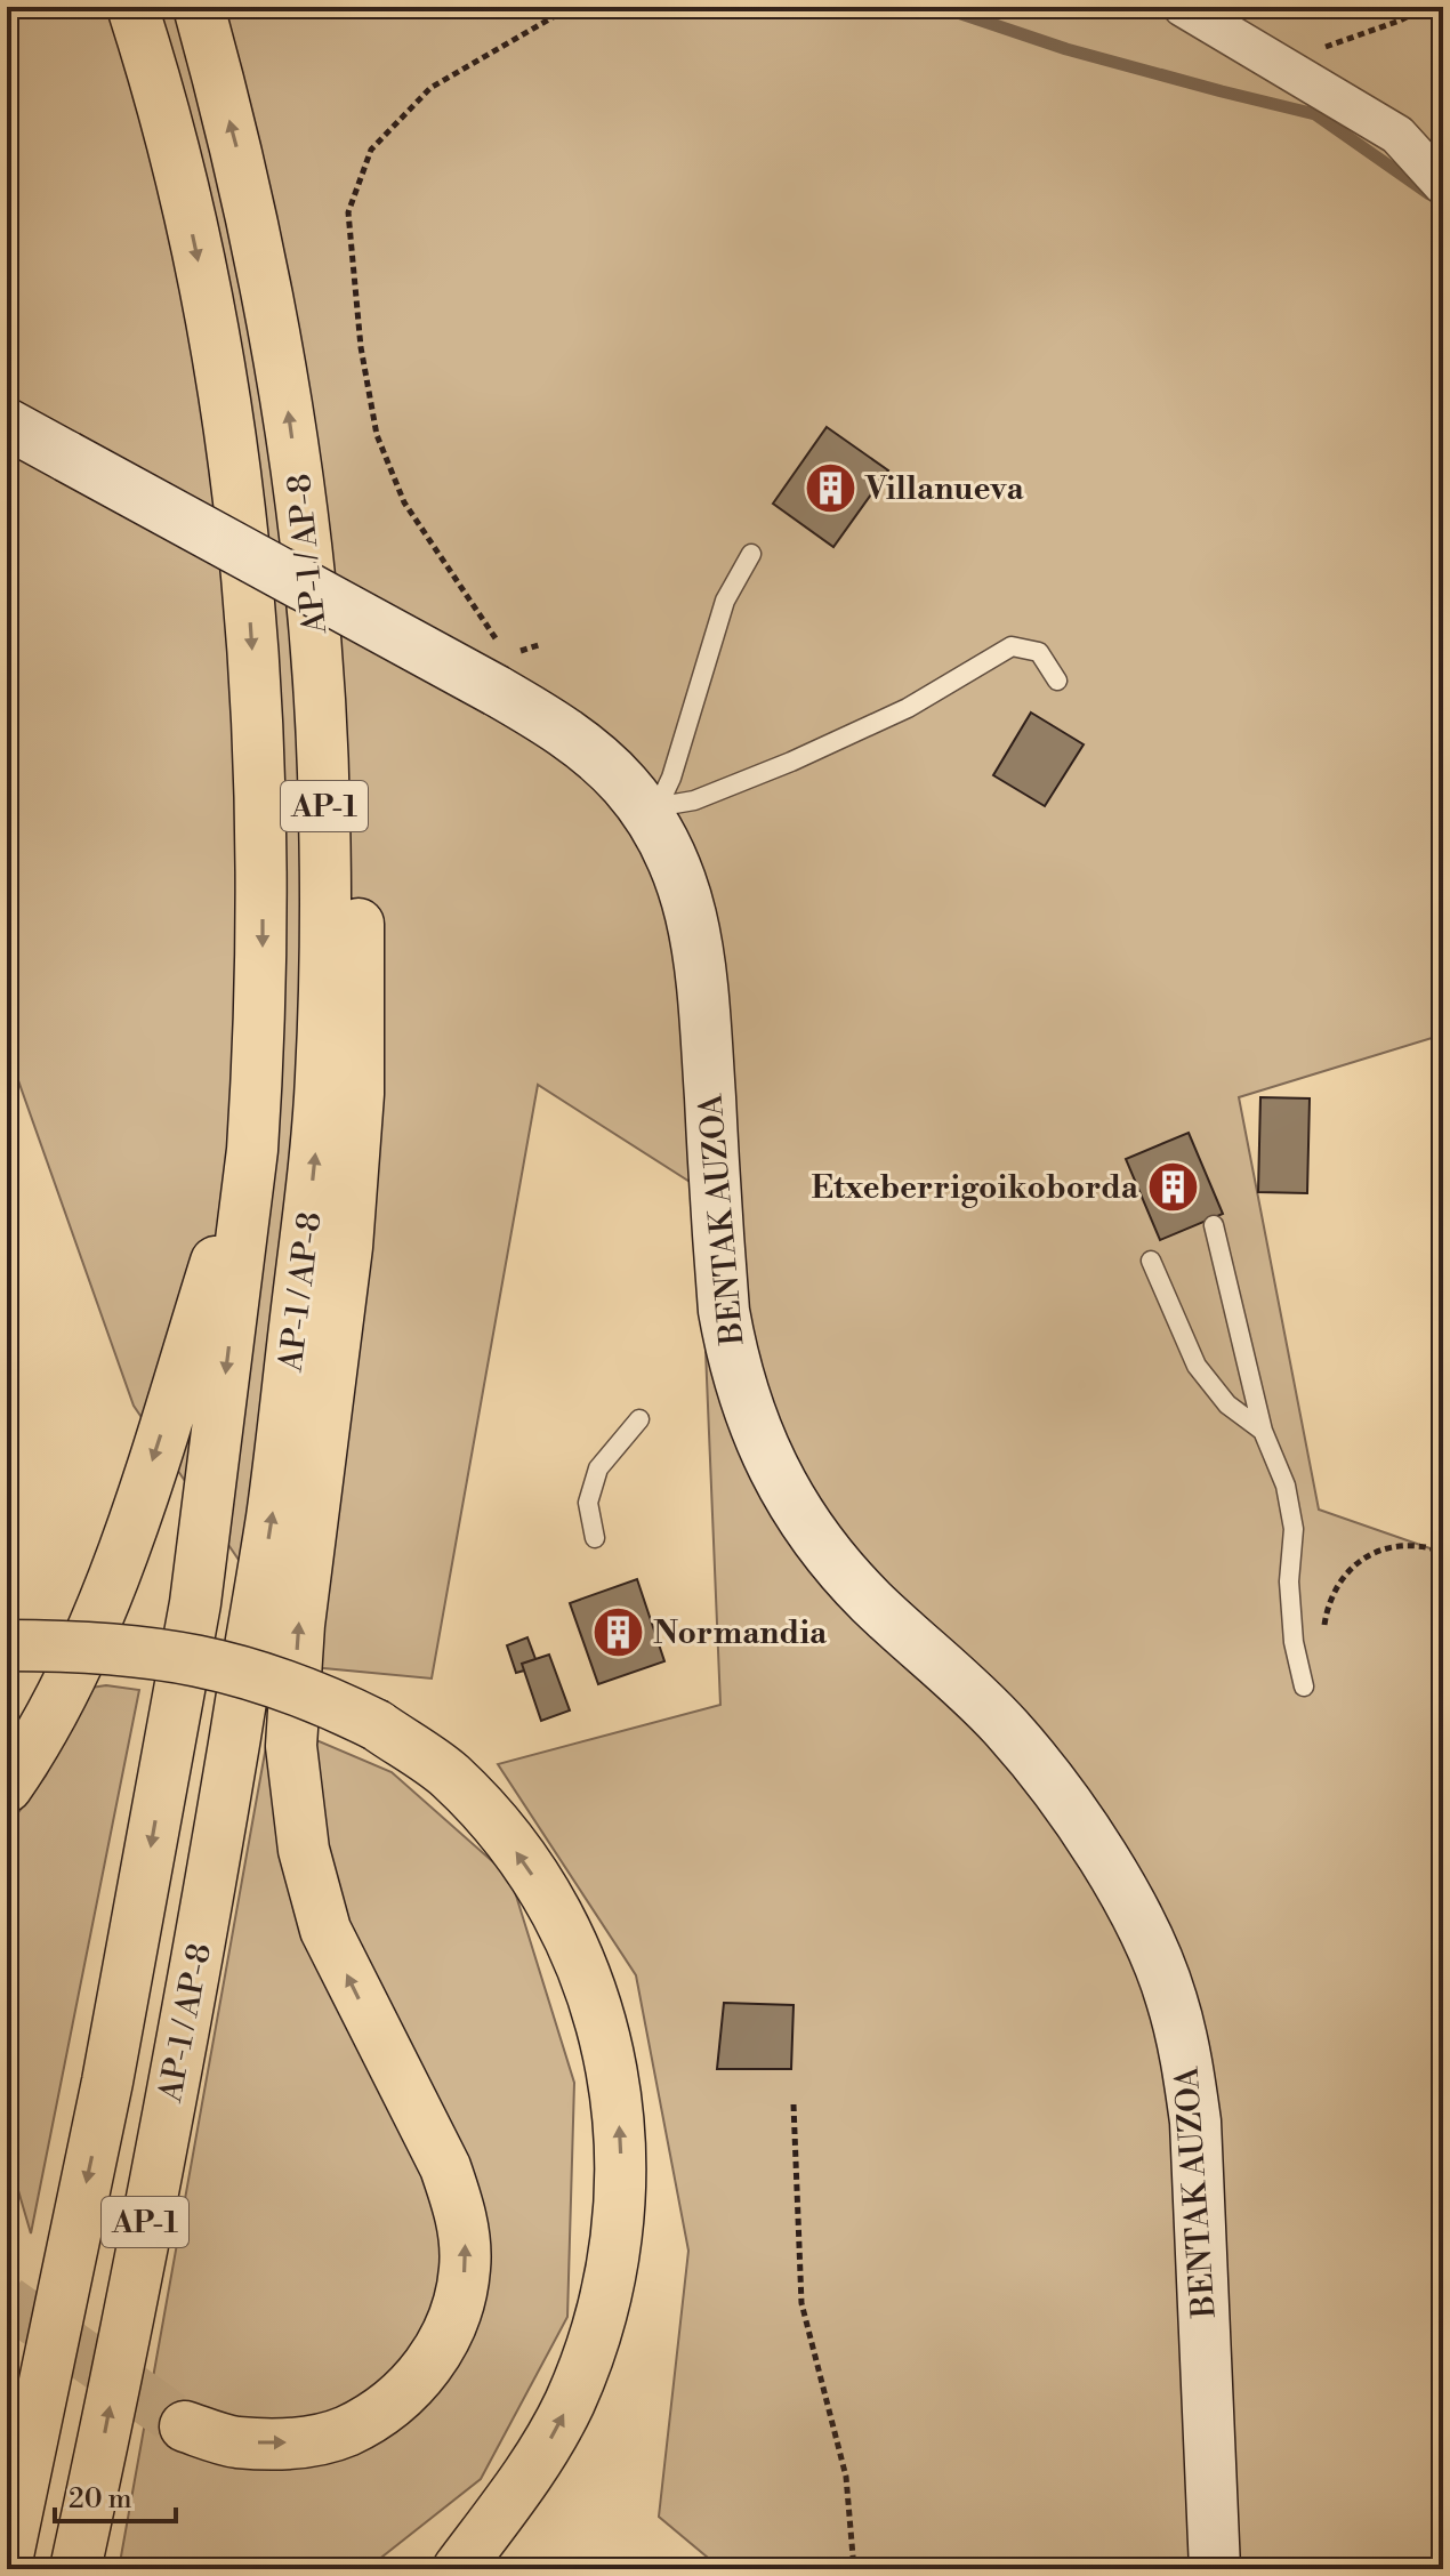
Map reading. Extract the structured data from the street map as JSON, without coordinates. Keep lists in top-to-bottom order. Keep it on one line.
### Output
{"streets":{"highway":["AP-1 / AP-8","AP-1"],"main road":["BENTAK AUZOA"]},"places":{"building":["Villanueva","Etxeberrigoikoborda","Normandia"]},"scale_bar":"20 m"}
